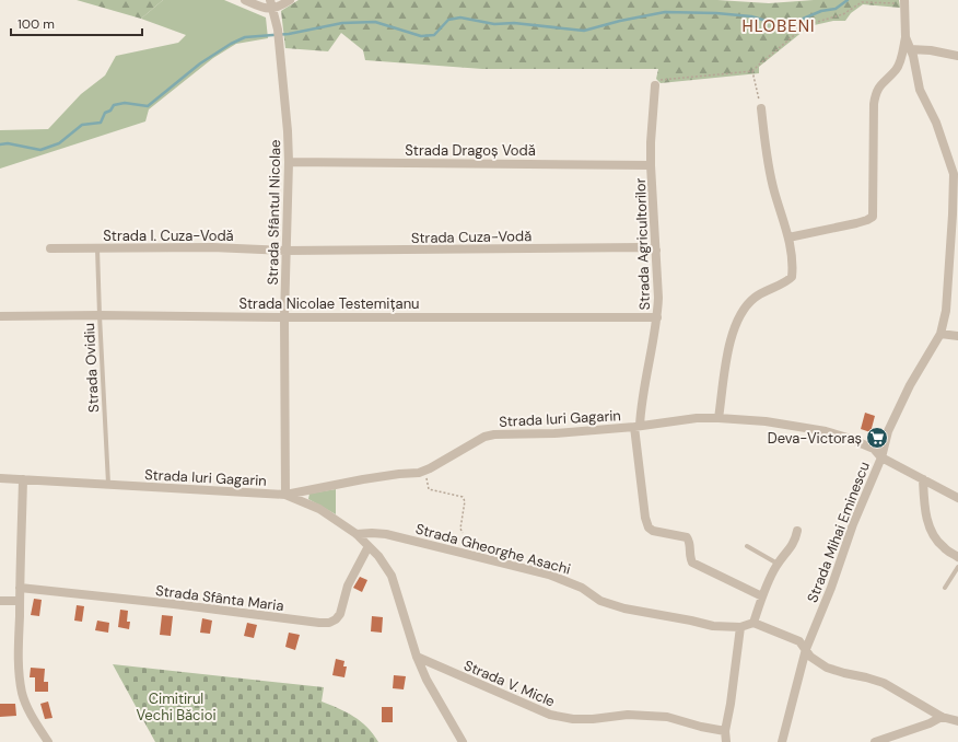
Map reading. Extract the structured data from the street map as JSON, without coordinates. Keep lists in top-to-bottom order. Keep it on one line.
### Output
{"streets":{"street":["Strada Dragoș Vodă","Strada Sfântul Nicolae","Strada I. Cuza-Vodă","Strada Cuza-Vodă","Strada Agricultorilor","Strada Nicolae Testemițanu","Strada Iuri Gagarin","Strada Mihai Eminescu","Strada Gheorghe Asachi","Strada Sfânta Maria","Strada V. Micle"],"lane":["Strada Ovidiu"]},"crossings":[["Strada Dragoș Vodă","Strada Sfântul Nicolae"],["Strada Dragoș Vodă","Strada Agricultorilor"],["Strada Sfântul Nicolae","Strada I. Cuza-Vodă"],["Strada Sfântul Nicolae","Strada Cuza-Vodă"],["Strada Sfântul Nicolae","Strada Nicolae Testemițanu"],["Strada Sfântul Nicolae","Strada Iuri Gagarin"],["Strada I. Cuza-Vodă","Strada Cuza-Vodă"],["Strada I. Cuza-Vodă","Strada Ovidiu"],["Strada Cuza-Vodă","Strada Agricultorilor"],["Strada Agricultorilor","Strada Nicolae Testemițanu"],["Strada Agricultorilor","Strada Iuri Gagarin"],["Strada Nicolae Testemițanu","Strada Ovidiu"],["Strada Ovidiu","Strada Iuri Gagarin"],["Strada Iuri Gagarin","Strada Mihai Eminescu"]],"districts":["HLOBENI"],"parks":["Cimitirul Vechi Băcioi"],"places":{"supermarket":["Deva-Victoraș"]},"scale_bar":"100 m"}
